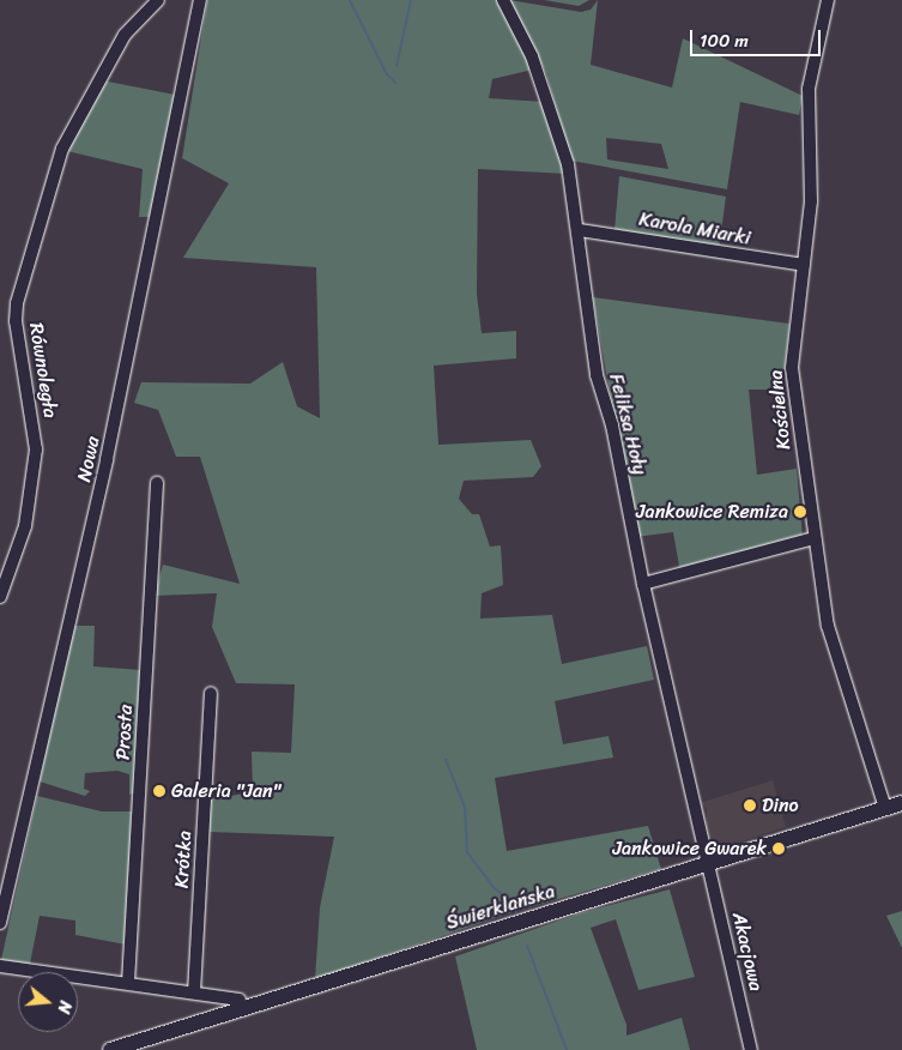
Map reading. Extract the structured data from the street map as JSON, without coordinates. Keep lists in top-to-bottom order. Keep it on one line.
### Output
{"streets":{"main road":["Świerklańska"],"street":["Karola Miarki","Równoległa","Kościelna","Feliksa Hoły","Nowa","Prosta","Krótka","Akacjowa"]},"crossings":[["Karola Miarki","Kościelna"],["Karola Miarki","Feliksa Hoły"],["Kościelna","Świerklańska"],["Feliksa Hoły","Świerklańska"],["Feliksa Hoły","Akacjowa"],["Świerklańska","Akacjowa"]],"places":["Jankowice Remiza","Galeria \"Jan\"","Dino","Jankowice Gwarek"],"scale_bar":"100 m","north":"right"}
